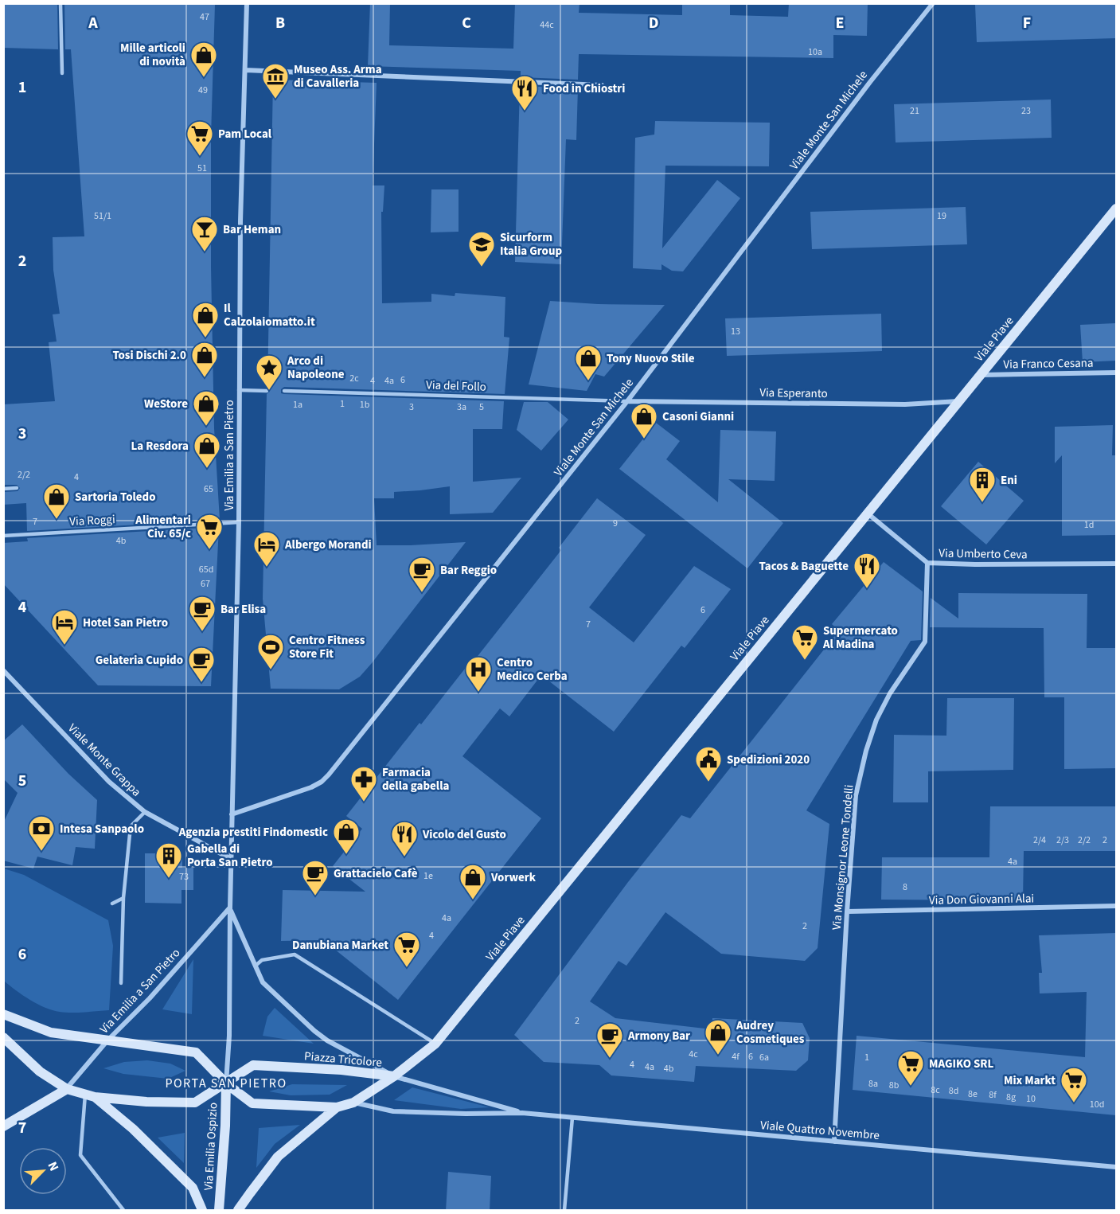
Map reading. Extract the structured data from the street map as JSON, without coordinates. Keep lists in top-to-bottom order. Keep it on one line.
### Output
{"streets":{"main road":["Viale Piave","Piazza Tricolore","Via Emilia Ospizio"],"street":["Viale Monte San Michele","Via Franco Cesana","Via Esperanto","Via Emilia a San Pietro","Via Umberto Ceva","Viale Monte Grappa","Via Monsignor Leone Tondelli","Via Don Giovanni Alai","Viale Quattro Novembre"],"lane":["Via del Follo","Via Roggi"]},"crossings":[["Viale Monte San Michele","Via del Follo"],["Viale Monte San Michele","Via Esperanto"],["Viale Monte San Michele","Via Emilia a San Pietro"],["Viale Piave","Via Franco Cesana"],["Viale Piave","Via Esperanto"],["Viale Piave","Via Emilia a San Pietro"],["Viale Piave","Via Umberto Ceva"],["Viale Piave","Piazza Tricolore"],["Viale Piave","Viale Quattro Novembre"],["Via del Follo","Via Esperanto"],["Via Emilia a San Pietro","Via Roggi"],["Via Emilia a San Pietro","Viale Monte Grappa"],["Via Emilia a San Pietro","Piazza Tricolore"],["Via Emilia a San Pietro","Viale Quattro Novembre"],["Via Emilia a San Pietro","Via Emilia Ospizio"],["Via Umberto Ceva","Via Monsignor Leone Tondelli"],["Via Monsignor Leone Tondelli","Via Don Giovanni Alai"],["Via Monsignor Leone Tondelli","Viale Quattro Novembre"],["Piazza Tricolore","Viale Quattro Novembre"],["Piazza Tricolore","Via Emilia Ospizio"]],"districts":["PORTA SAN PIETRO"],"places":{"shop":["Mille articoli di novità","Il Calzolaiomatto.it","Tosi Dischi 2.0","Tony Nuovo Stile","WeStore","Casoni Gianni","La Resdora","Sartoria Toledo","Agenzia prestiti Findomestic","Vorwerk","Audrey Cosmetiques"],"museum":["Museo Ass. Arma di Cavalleria"],"restaurant":["Food in Chiostri","Tacos & Baguette","Vicolo del Gusto"],"supermarket":["Pam Local","Alimentari Civ. 65/c","Supermercato Al Madina","Danubiana Market","MAGIKO SRL","Mix Markt"],"bar":["Bar Heman"],"school or university":["Sicurform Italia Group"],"place":["Arco di Napoleone"],"building":["Eni","Gabella di Porta San Pietro"],"hotel":["Albergo Morandi","Hotel San Pietro"],"cafe":["Bar Reggio","Bar Elisa","Gelateria Cupido","Grattacielo Cafè","Armony Bar"],"sports":["Centro Fitness Store Fit"],"hospital":["Centro Medico Cerba"],"public building":["Spedizioni 2020"],"pharmacy":["Farmacia della gabella"],"bank":["Intesa Sanpaolo"]},"house_numbers":["47","44c","10a","49","21","23","51","51/1","19","13","2c","6","4","4a","1","1a","1b","3","3a","5","2/2","4","65","7","9","1d","4b","65d","67","6","7","2/4","2/3","2/2","2","4a","1e","73","8","4a","2","4","2","4c","4f","6","6a","1","4","4a","4b","8a","8b","8c","8d","8e","8f","8g","10","10d"],"north":"top right","grid":{"columns":["A","B","C","D","E","F"],"rows":["1","2","3","4","5","6","7"]}}
